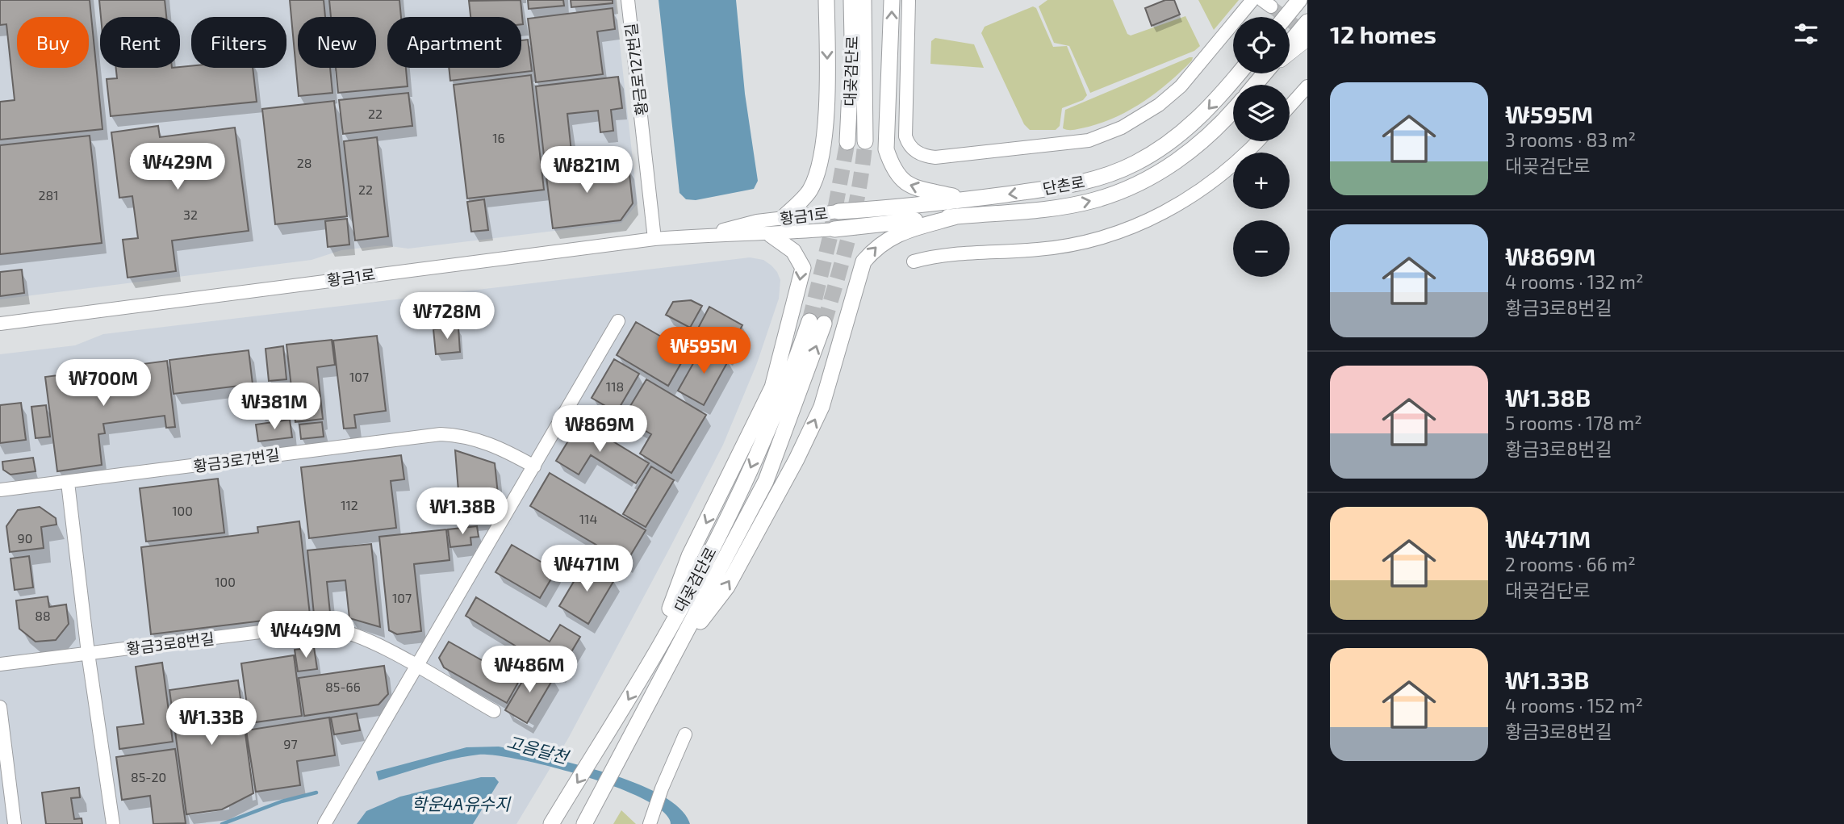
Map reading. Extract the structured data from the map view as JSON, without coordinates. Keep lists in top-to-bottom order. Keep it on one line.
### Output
{"streets":{"main road":["대곶검단로","단촌로"],"street":["황금로127번길","황금1로","황금3로7번길","황금3로8번길"]},"crossings":[["황금로127번길","황금1로"],["단촌로","황금1로"]],"water":["고음달천","학운4A유수지"],"house_numbers":["22","16","28","22","281","32","107","118","112","100","114","90","100","107","88","85-66","97","85-20"],"page":{"heading":"12 homes","map_buttons":["+","−"],"chip":["Buy","Rent","Filters","New","Apartment"],"list":[{"name":"₩595M","note":"3 rooms · 83 m² · 대곶검단로"},{"name":"₩869M","note":"4 rooms · 132 m² · 황금3로8번길"},{"name":"₩1.38B","note":"5 rooms · 178 m² · 황금3로8번길"},{"name":"₩471M","note":"2 rooms · 66 m² · 대곶검단로"},{"name":"₩1.33B","note":"4 rooms · 152 m² · 황금3로8번길"}],"price":["₩429M","₩821M","₩728M","₩595M","₩700M","₩381M","₩869M","₩1.38B","₩471M","₩449M","₩486M","₩1.33B"]}}
